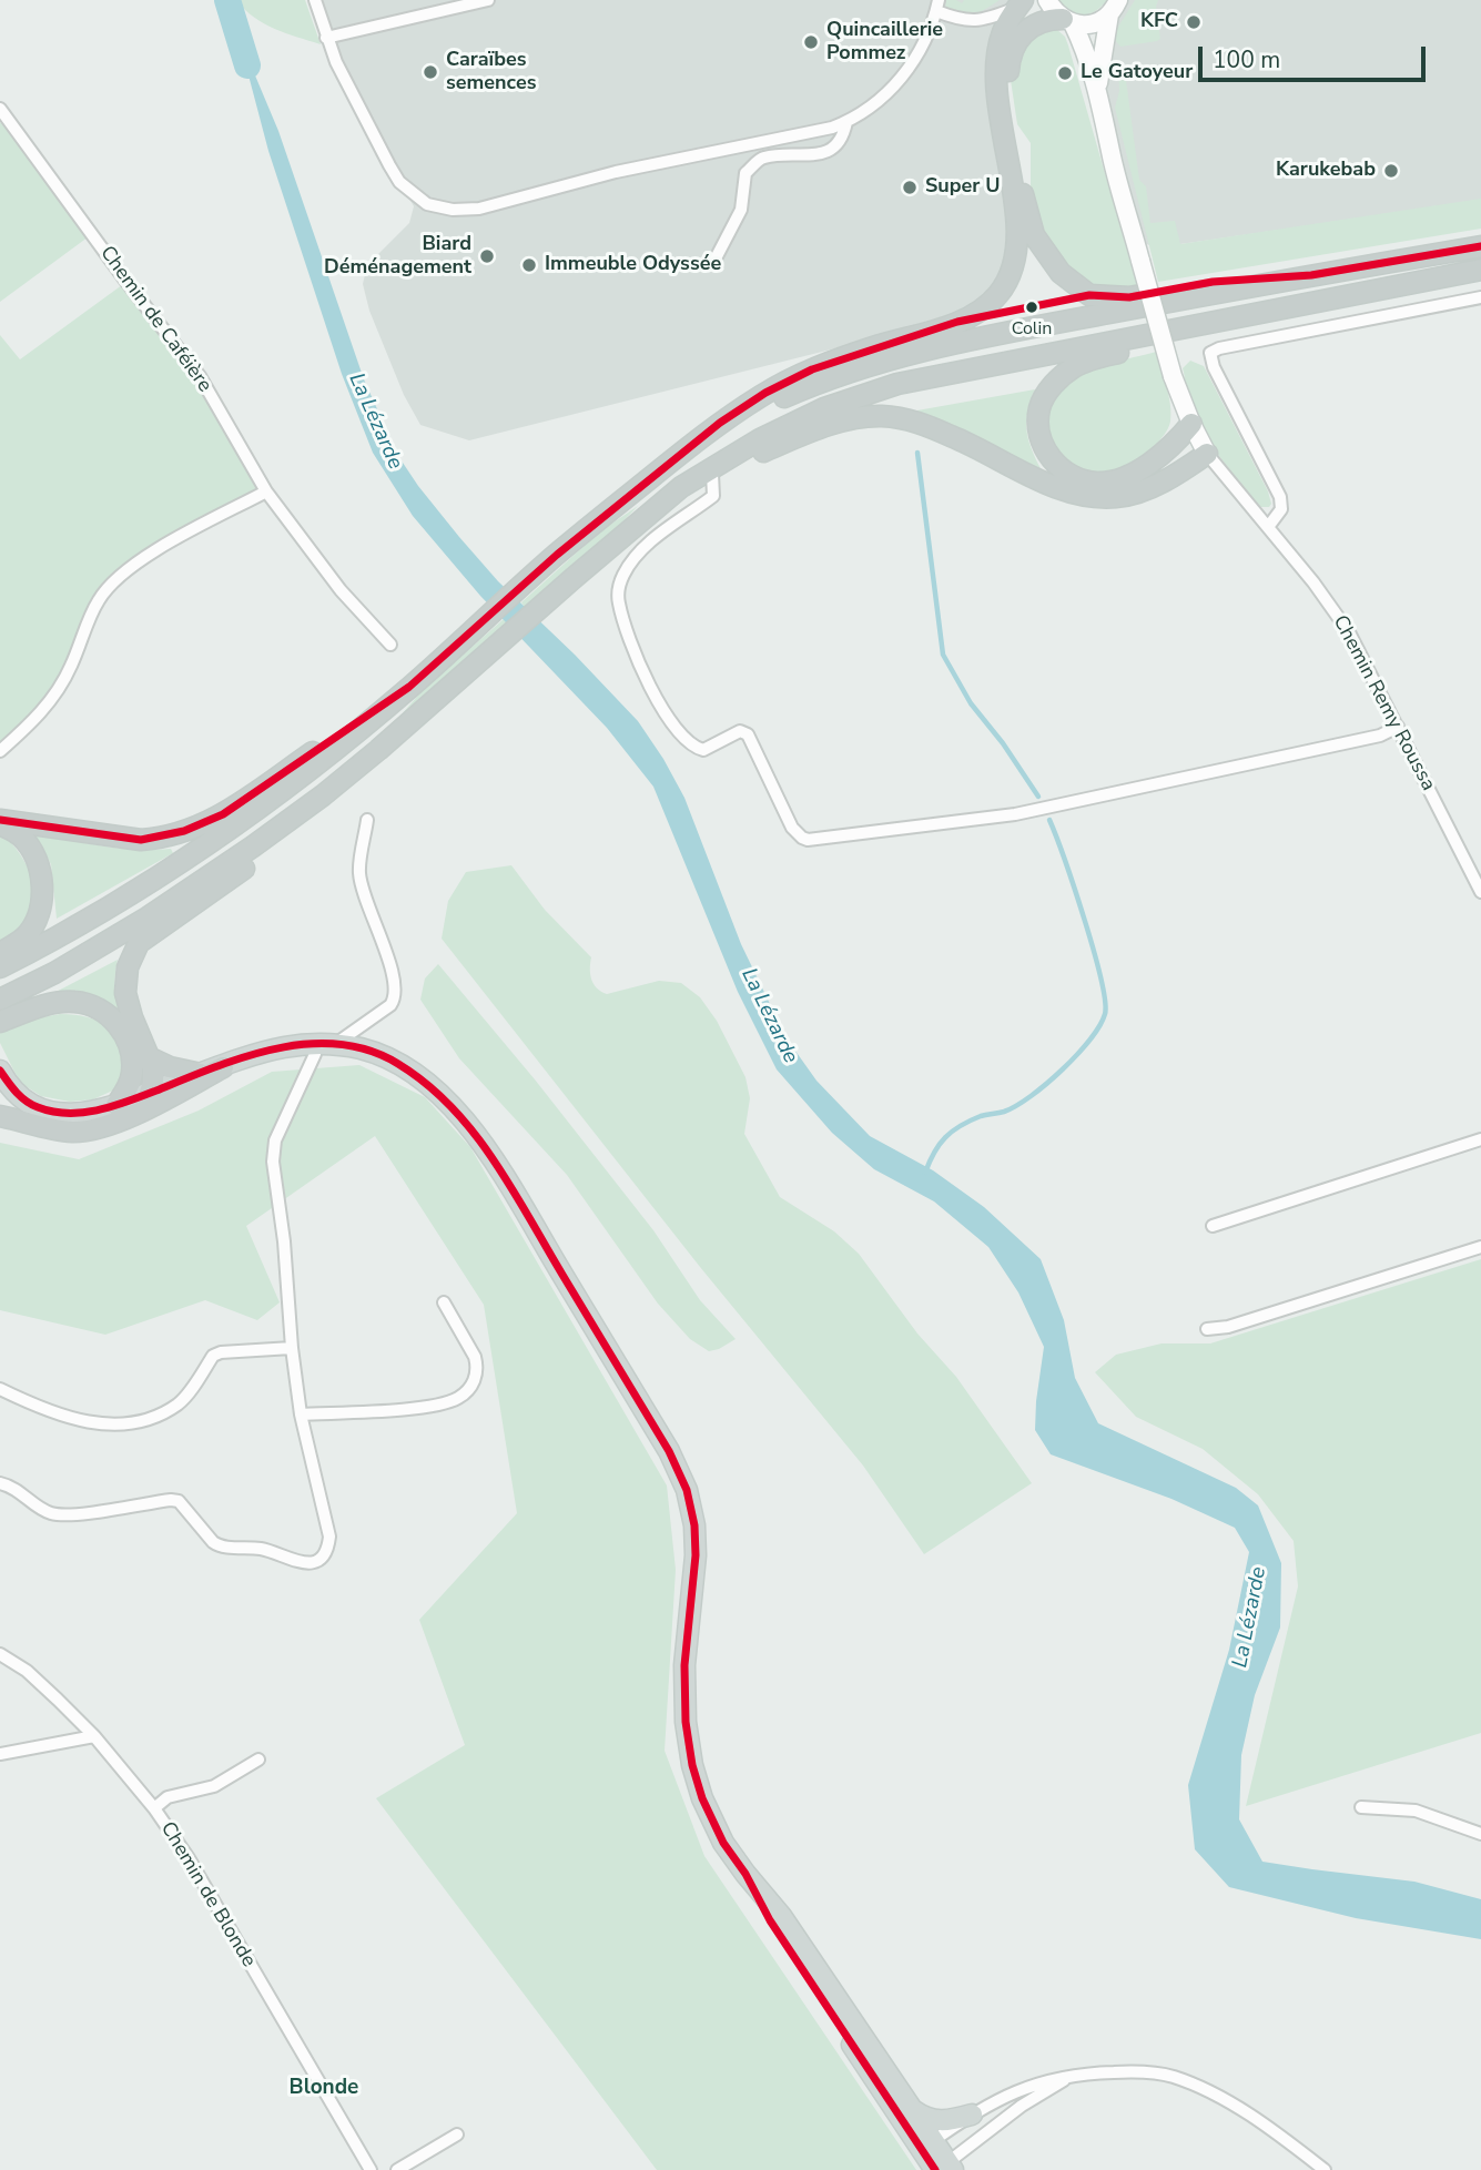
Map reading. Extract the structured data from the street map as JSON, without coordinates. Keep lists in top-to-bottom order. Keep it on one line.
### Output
{"streets":{"street":["Chemin de Caféière","Chemin Remy Roussa","Chemin de Blonde"]},"districts":["Blonde"],"water":["La Lézarde"],"places":["KFC","Quincaillerie Pommez","Caraïbes semences","Le Gatoyeur","Karukebab","Super U","Biard Déménagement","Immeuble Odyssée","Colin"],"scale_bar":"100 m"}
